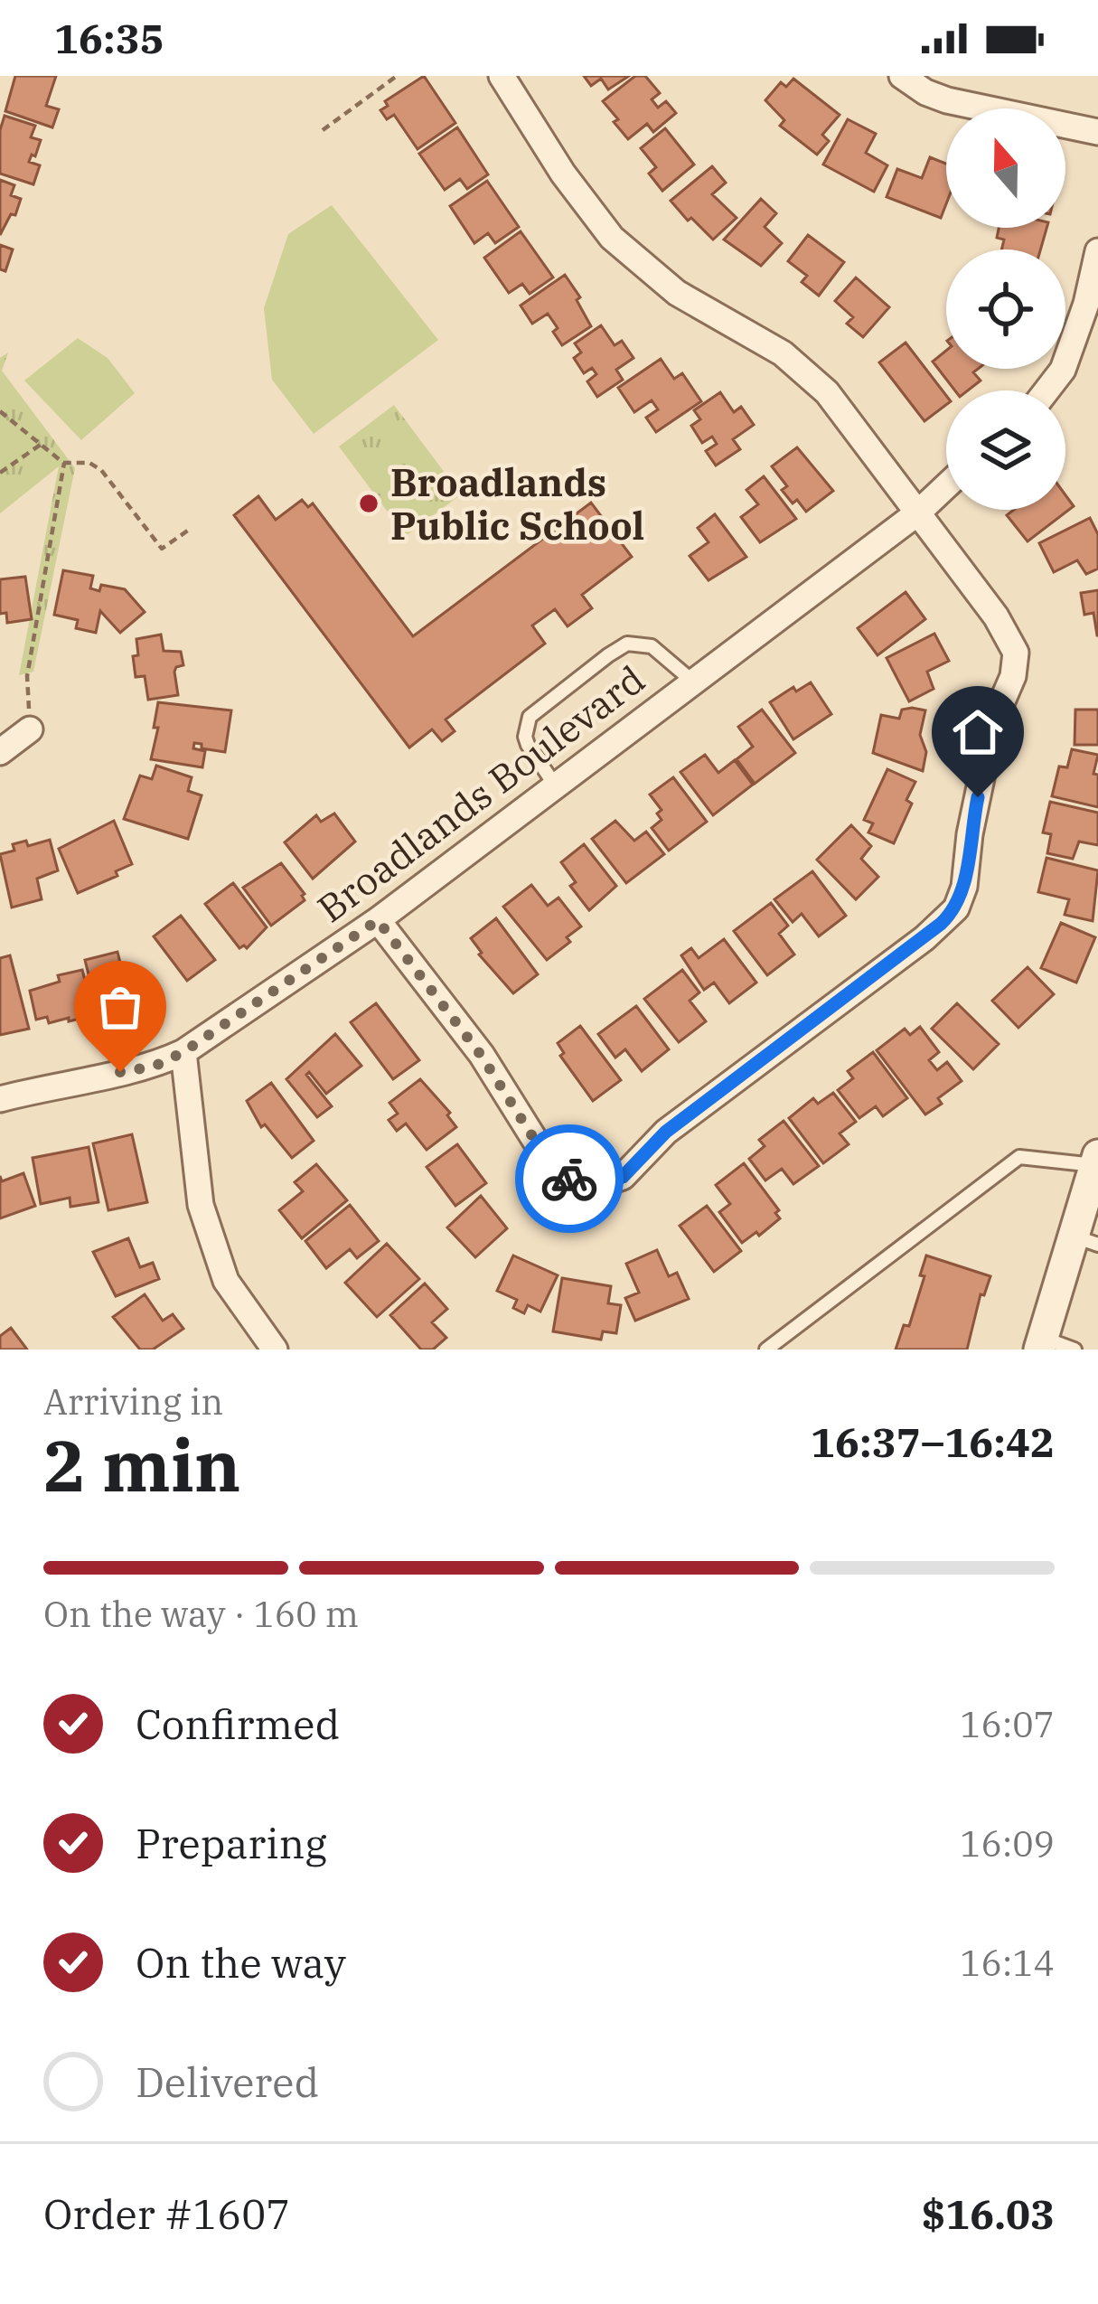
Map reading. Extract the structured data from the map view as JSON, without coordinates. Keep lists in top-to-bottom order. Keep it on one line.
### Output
{"streets":{"street":["Broadlands Boulevard"]},"places":["Broadlands Public School"],"north":"top","page":{"status":"16:35","heading":["2 min","Arriving in","16:37–16:42"],"panel":["Order #1607","$16.03"],"bar":"On the way · 160 m","list":[["Confirmed","16:07"],["Preparing","16:09"],["On the way","16:14"],"Delivered"]}}
